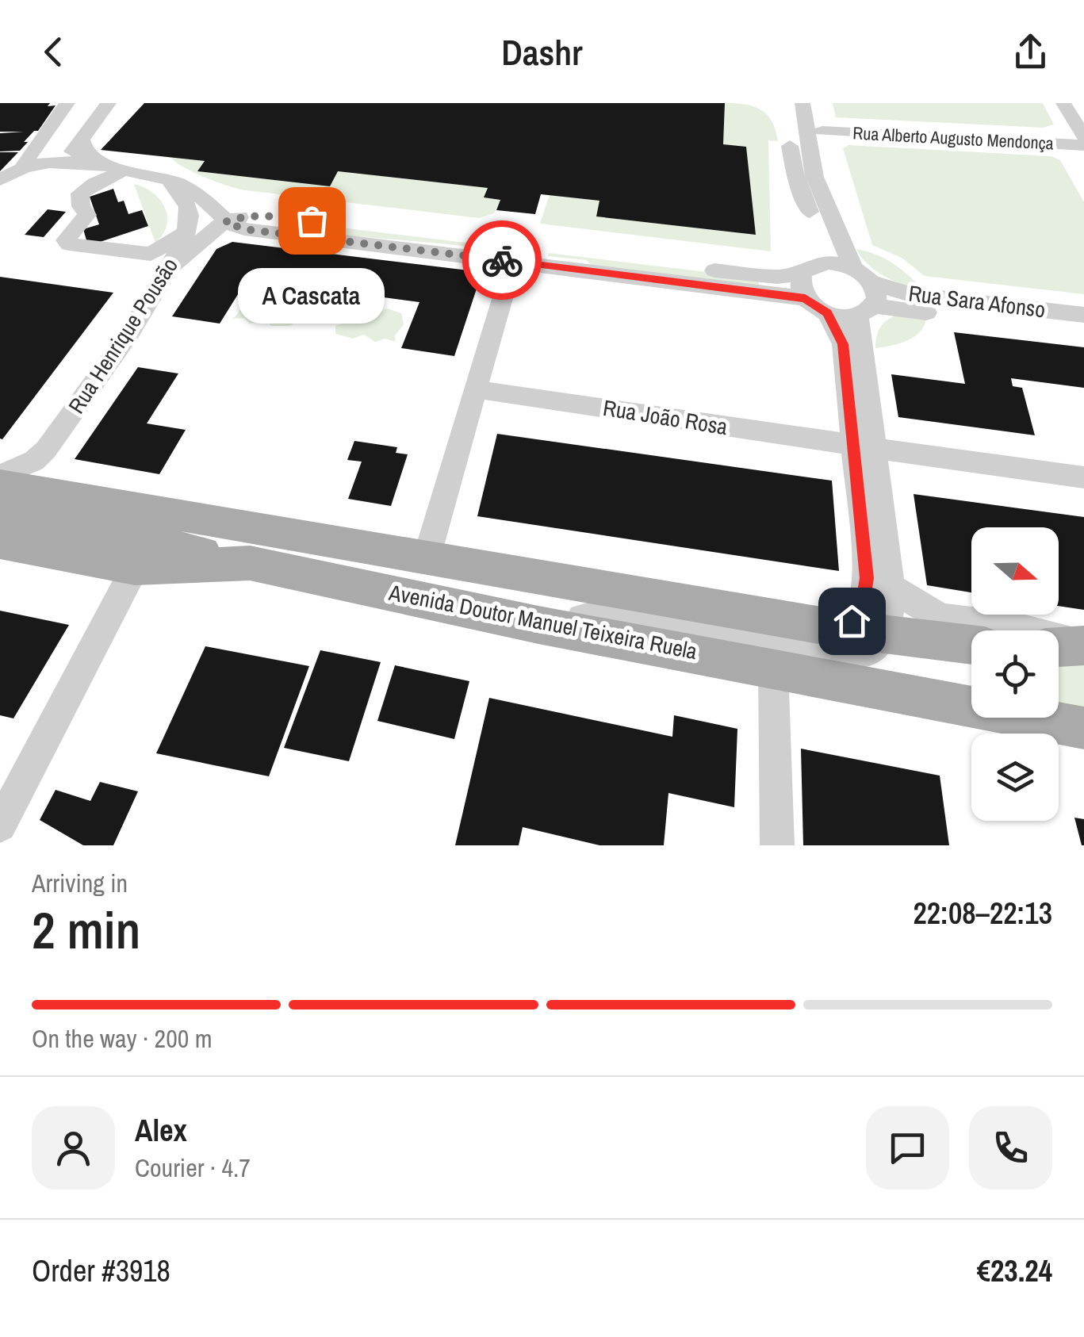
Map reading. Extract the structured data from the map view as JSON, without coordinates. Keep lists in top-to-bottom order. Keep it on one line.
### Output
{"streets":{"main road":["Avenida Doutor Manuel Teixeira Ruela"],"street":["Rua Alberto Augusto Mendonça","Rua Sara Afonso","Rua Henrique Pousão","Rua João Rosa"]},"places":["A Cascata"],"north":"right","page":{"header":"Dashr","bubble":"A Cascata","heading":["2 min","Arriving in","22:08–22:13"],"panel":["Alex","Courier · 4.7","Order #3918","€23.24"],"bar":"On the way · 200 m"}}
